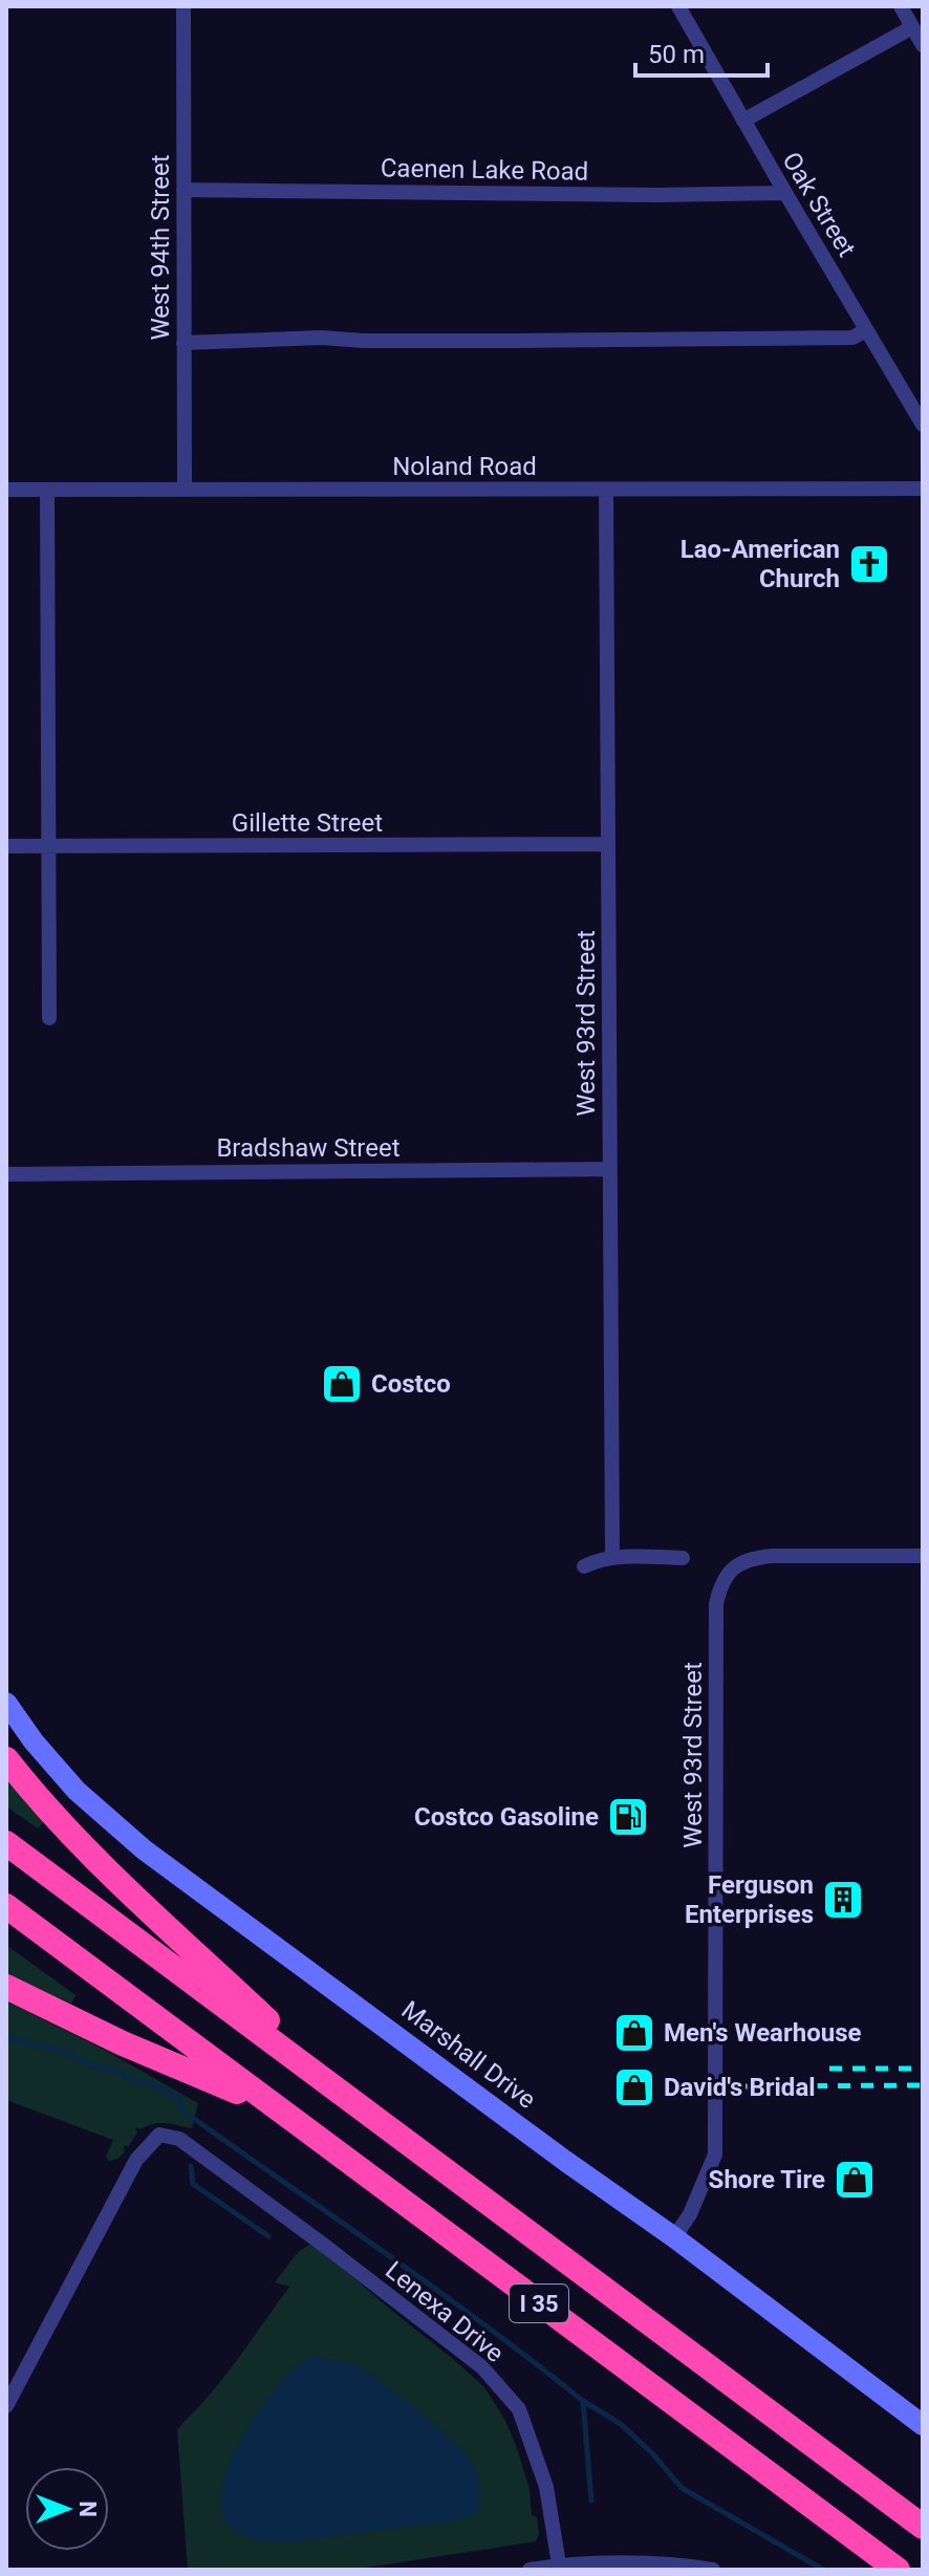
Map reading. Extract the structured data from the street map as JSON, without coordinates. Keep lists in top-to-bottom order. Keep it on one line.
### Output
{"streets":{"highway":["I 35"],"street":["Caenen Lake Road","Oak Street","West 94th Street","Noland Road","Gillette Street","West 93rd Street","Bradshaw Street","Marshall Drive","Lenexa Drive"]},"crossings":[["Caenen Lake Road","Oak Street"],["Caenen Lake Road","West 94th Street"],["West 94th Street","Noland Road"],["Noland Road","West 93rd Street"],["Gillette Street","West 93rd Street"],["West 93rd Street","Bradshaw Street"],["West 93rd Street","Marshall Drive"]],"places":{"church":["Lao-American Church"],"shop":["Costco","Men's Wearhouse","David's Bridal","Shore Tire"],"fuel station":["Costco Gasoline"],"building":["Ferguson Enterprises"]},"scale_bar":"50 m","north":"right"}
